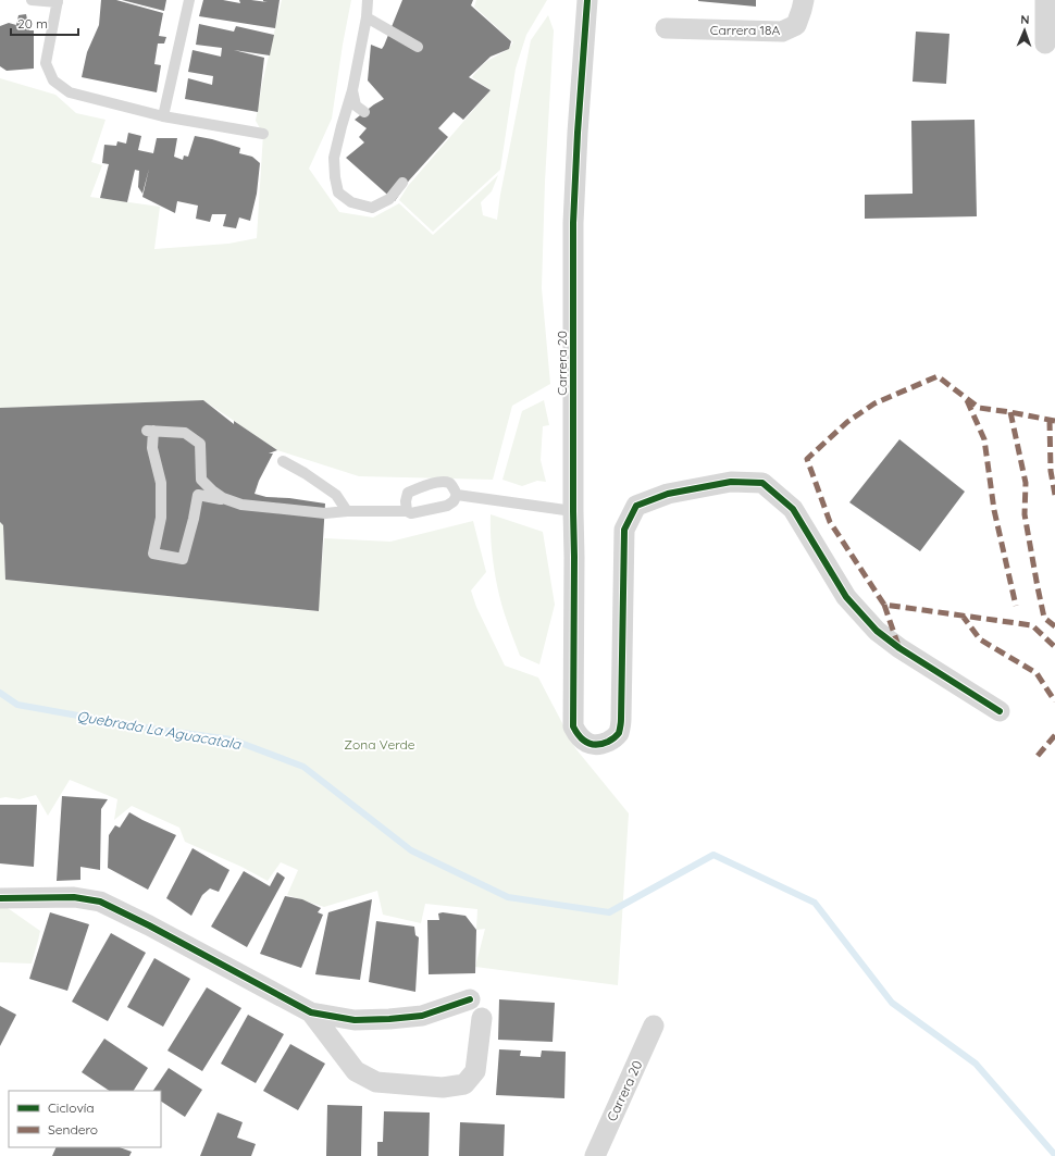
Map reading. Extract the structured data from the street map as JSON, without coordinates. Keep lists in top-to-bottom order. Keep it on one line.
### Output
{"streets":{"street":["Carrera 18A","Carrera 20"]},"water":["Quebrada La Aguacatala"],"parks":["Zona Verde"],"legend":["Ciclovía","Sendero"],"scale_bar":"20 m","north":"top"}
